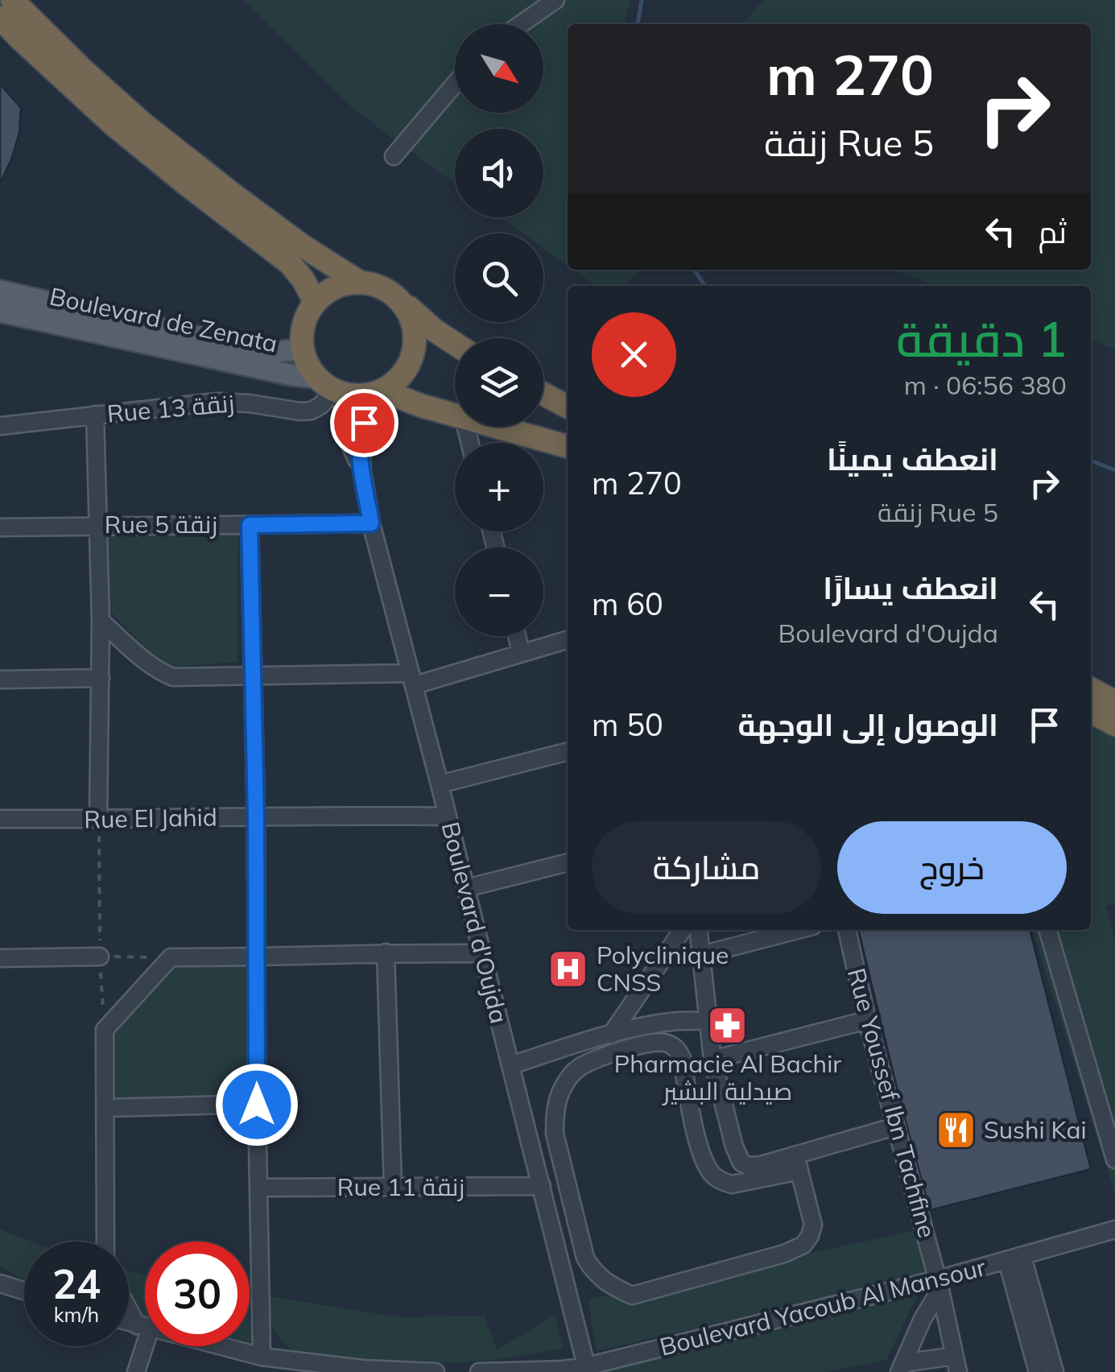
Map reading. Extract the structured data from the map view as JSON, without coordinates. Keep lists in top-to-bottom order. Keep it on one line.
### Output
{"streets":{"main road":["Boulevard de Zenata"],"street":["Rue 13 زنقة","Rue 5 زنقة","Rue El Jahid","Boulevard d'Oujda","Rue Youssef Ibn Tachfine","Rue 11 زنقة","Boulevard Yacoub Al Mansour"]},"crossings":[["Boulevard de Zenata","Rue 13 زنقة"],["Boulevard de Zenata","Boulevard d'Oujda"],["Rue 13 زنقة","Boulevard d'Oujda"],["Rue 5 زنقة","Boulevard d'Oujda"],["Rue El Jahid","Boulevard d'Oujda"],["Boulevard d'Oujda","Rue 11 زنقة"],["Boulevard d'Oujda","Boulevard Yacoub Al Mansour"],["Rue Youssef Ibn Tachfine","Boulevard Yacoub Al Mansour"]],"places":{"hospital":["Polyclinique CNSS"],"pharmacy":["Pharmacie Al Bachir صيدلية البشير"],"restaurant":["Sushi Kai"]},"north":"bottom right","page":{"map_buttons":["+","−"],"turn":["270 m","Rue 5 زنقة"],"then":"ثم","heading":["1 دقيقة","380 m · 06:56"],"list":[{"name":"انعطف يمينًا","note":"Rue 5 زنقة","value":"270 m"},{"name":"انعطف يسارًا","note":"Boulevard d'Oujda","value":"60 m"},{"name":"الوصول إلى الوجهة","value":"50 m"}],"buttons":["خروج","مشاركة"],"speed":"24 km/h","limit":"30"}}
